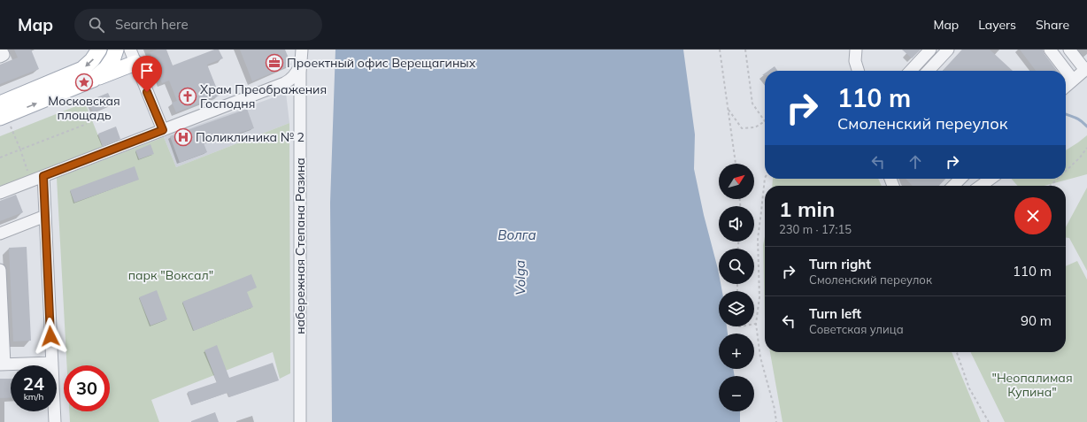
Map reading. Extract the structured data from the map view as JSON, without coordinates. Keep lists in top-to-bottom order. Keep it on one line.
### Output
{"streets":{"street":["набережная Степана Разина"]},"water":["Волга","Volga"],"parks":["парк \"Воксал\"","\"Неопалимая Купина\""],"places":{"office":["Проектный офис Верещагиных"],"place":["Московская площадь"],"church":["Храм Преображения Господня"],"hospital":["Поликлиника № 2"]},"north":"top right","page":{"header":"Map","search":"Search here","nav":["Map","Layers","Share"],"turn":["110 m","Смоленский переулок"],"map_buttons":["+","−"],"heading":["1 min","230 m · 17:15"],"list":[{"name":"Turn right","note":"Смоленский переулок","value":"110 m"},{"name":"Turn left","note":"Советская улица","value":"90 m"}],"speed":"24 km/h","limit":"30"}}
